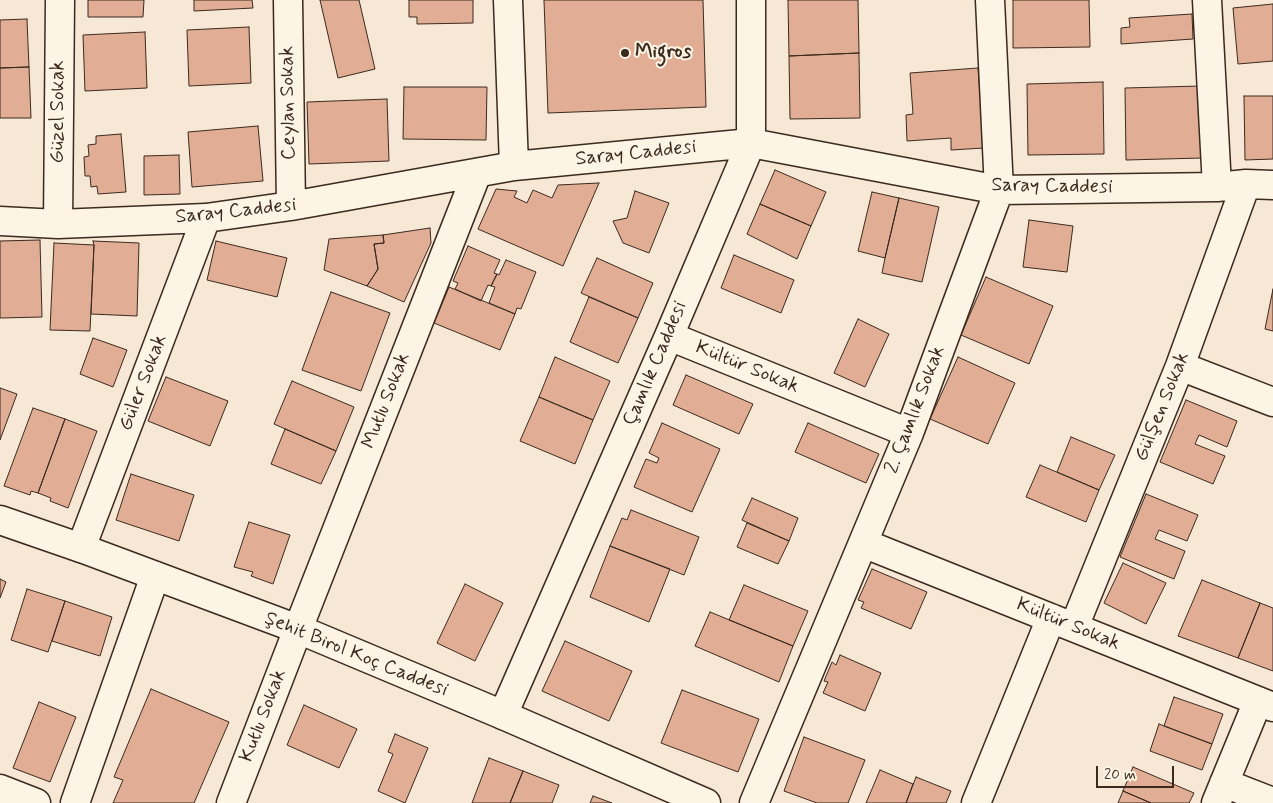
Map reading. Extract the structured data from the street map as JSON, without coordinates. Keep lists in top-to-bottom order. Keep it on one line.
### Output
{"streets":{"street":["Ceylan Sokak","Güzel Sokak","Saray Caddesi","Çamlık Caddesi","Kültür Sokak","Güler Sokak","Mutlu Sokak","Gülşen Sokak","2. Çamlık Sokak","Şehit Birol Koç Caddesi","Kutlu Sokak"]},"crossings":[["Ceylan Sokak","Saray Caddesi"],["Güzel Sokak","Saray Caddesi"],["Saray Caddesi","Çamlık Caddesi"],["Saray Caddesi","Güler Sokak"],["Saray Caddesi","Mutlu Sokak"],["Saray Caddesi","Gülşen Sokak"],["Saray Caddesi","2. Çamlık Sokak"],["Çamlık Caddesi","Kültür Sokak"],["Çamlık Caddesi","Şehit Birol Koç Caddesi"],["Kültür Sokak","Gülşen Sokak"],["Kültür Sokak","2. Çamlık Sokak"],["Güler Sokak","Şehit Birol Koç Caddesi"],["Mutlu Sokak","Şehit Birol Koç Caddesi"],["Mutlu Sokak","Kutlu Sokak"],["Şehit Birol Koç Caddesi","Kutlu Sokak"]],"places":["Migros"],"scale_bar":"20 m"}
